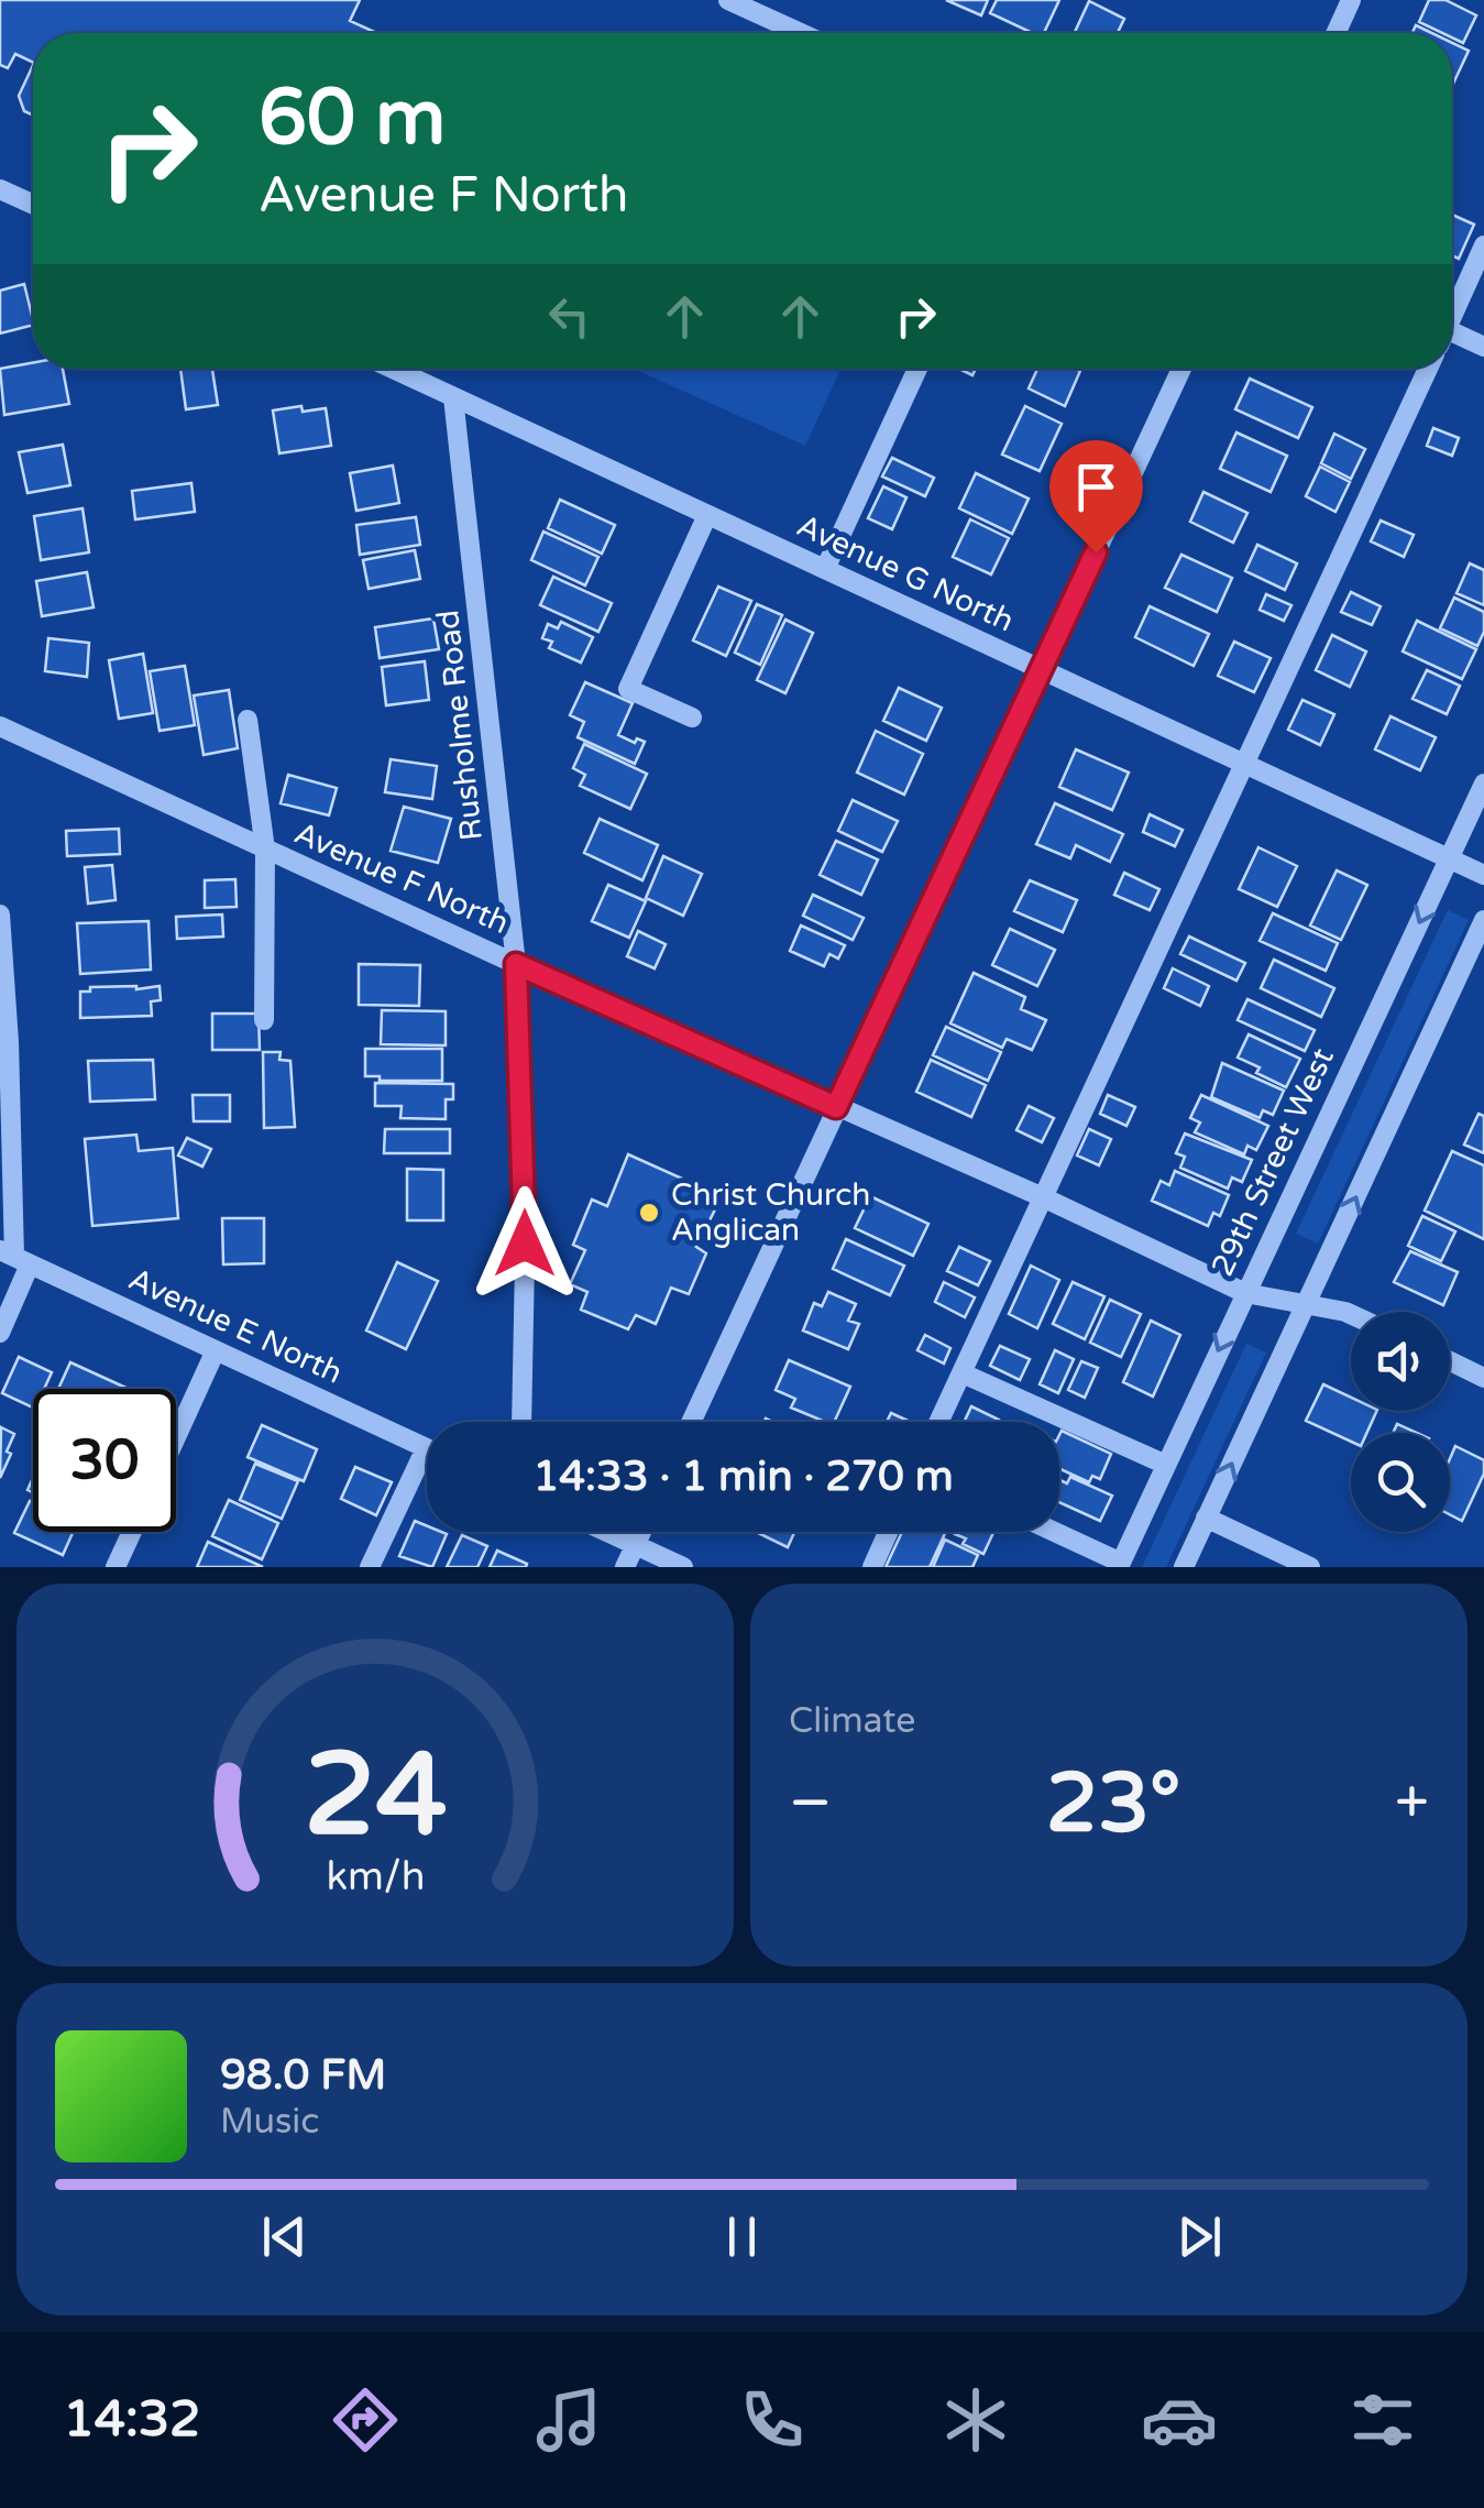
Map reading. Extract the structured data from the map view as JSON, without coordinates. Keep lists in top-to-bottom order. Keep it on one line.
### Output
{"streets":{"street":["Avenue G North","Rusholme Road","Avenue F North","29th Street West","Avenue E North"]},"crossings":[["Avenue G North","Rusholme Road"],["Avenue G North","29th Street West"],["Rusholme Road","Avenue F North"],["Avenue F North","29th Street West"]],"places":["Christ Church Anglican"],"page":{"turn":["60 m","Avenue F North"],"limit":"30","trip":"14:33 · 1 min · 270 m","tile":"Climate","heat":["−","23°","+"],"song":["98.0 FM","Music"],"tabs":"14:32","gauge":["24","km/h"]}}
